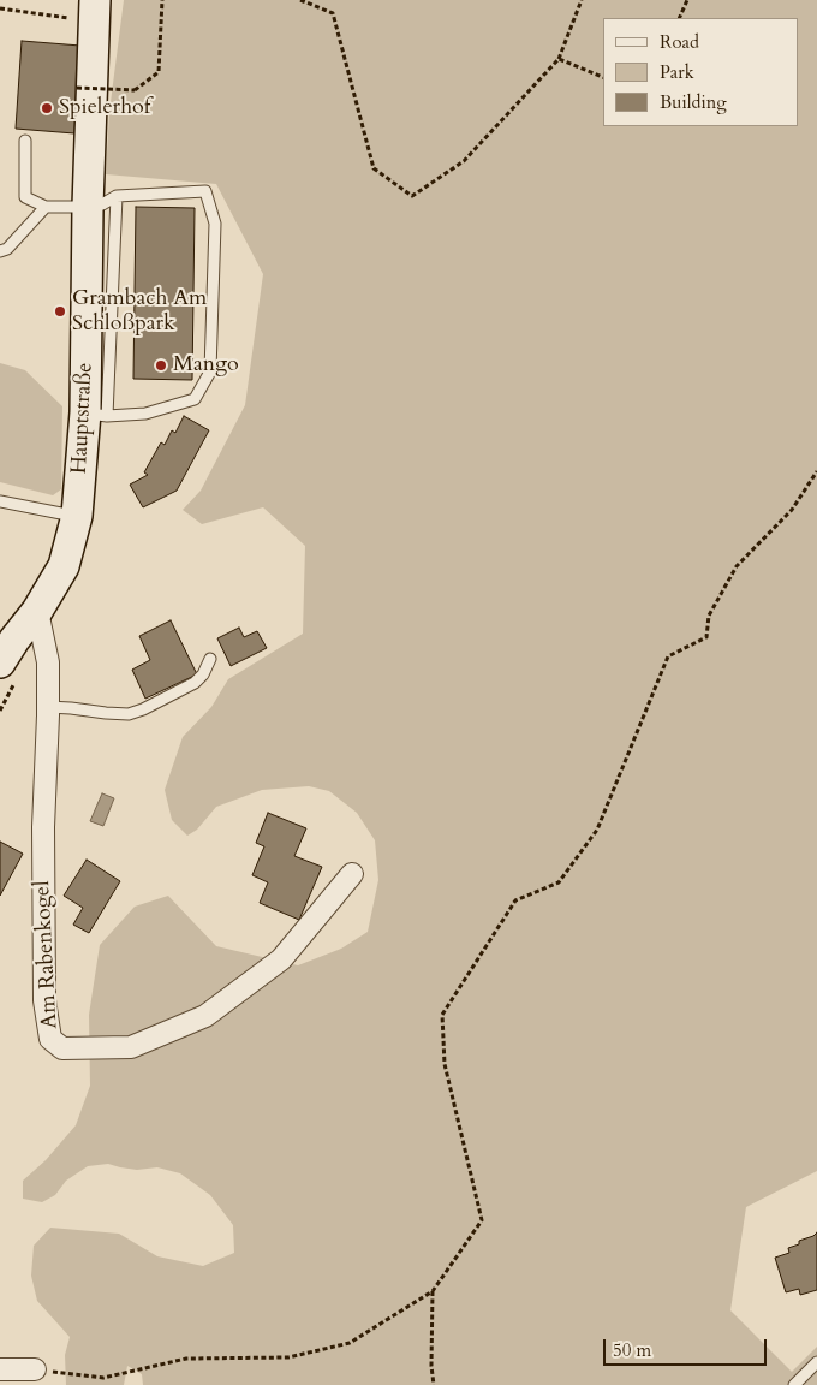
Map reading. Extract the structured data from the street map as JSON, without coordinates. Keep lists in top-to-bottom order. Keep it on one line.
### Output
{"streets":{"main road":["Hauptstraße"],"street":["Am Rabenkogel"]},"crossings":[["Hauptstraße","Am Rabenkogel"]],"places":["Spielerhof","Grambach Am Schloßpark","Mango"],"legend":["Road","Park","Building"],"scale_bar":"50 m"}
